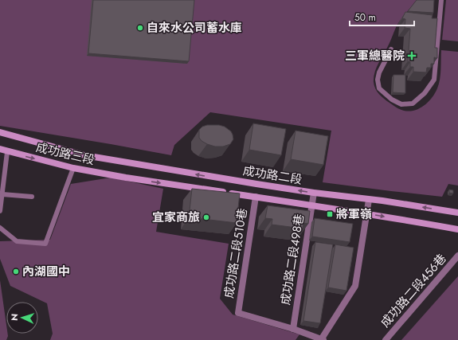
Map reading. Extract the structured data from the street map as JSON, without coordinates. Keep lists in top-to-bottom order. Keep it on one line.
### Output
{"streets":{"main road":["成功路三段","成功路二段"],"street":["成功路二段510巷","成功路二段498巷","成功路二段456巷"]},"crossings":[["成功路三段","成功路二段"],["成功路二段","成功路二段510巷"],["成功路二段","成功路二段498巷"],["成功路二段510巷","成功路二段498巷"]],"places":{"other":["自來水公司蓄水庫","宜家商旅","內湖國中"],"health":["三軍總醫院"],"transit":["將軍嶺"]},"scale_bar":"50 m","north":"left"}
